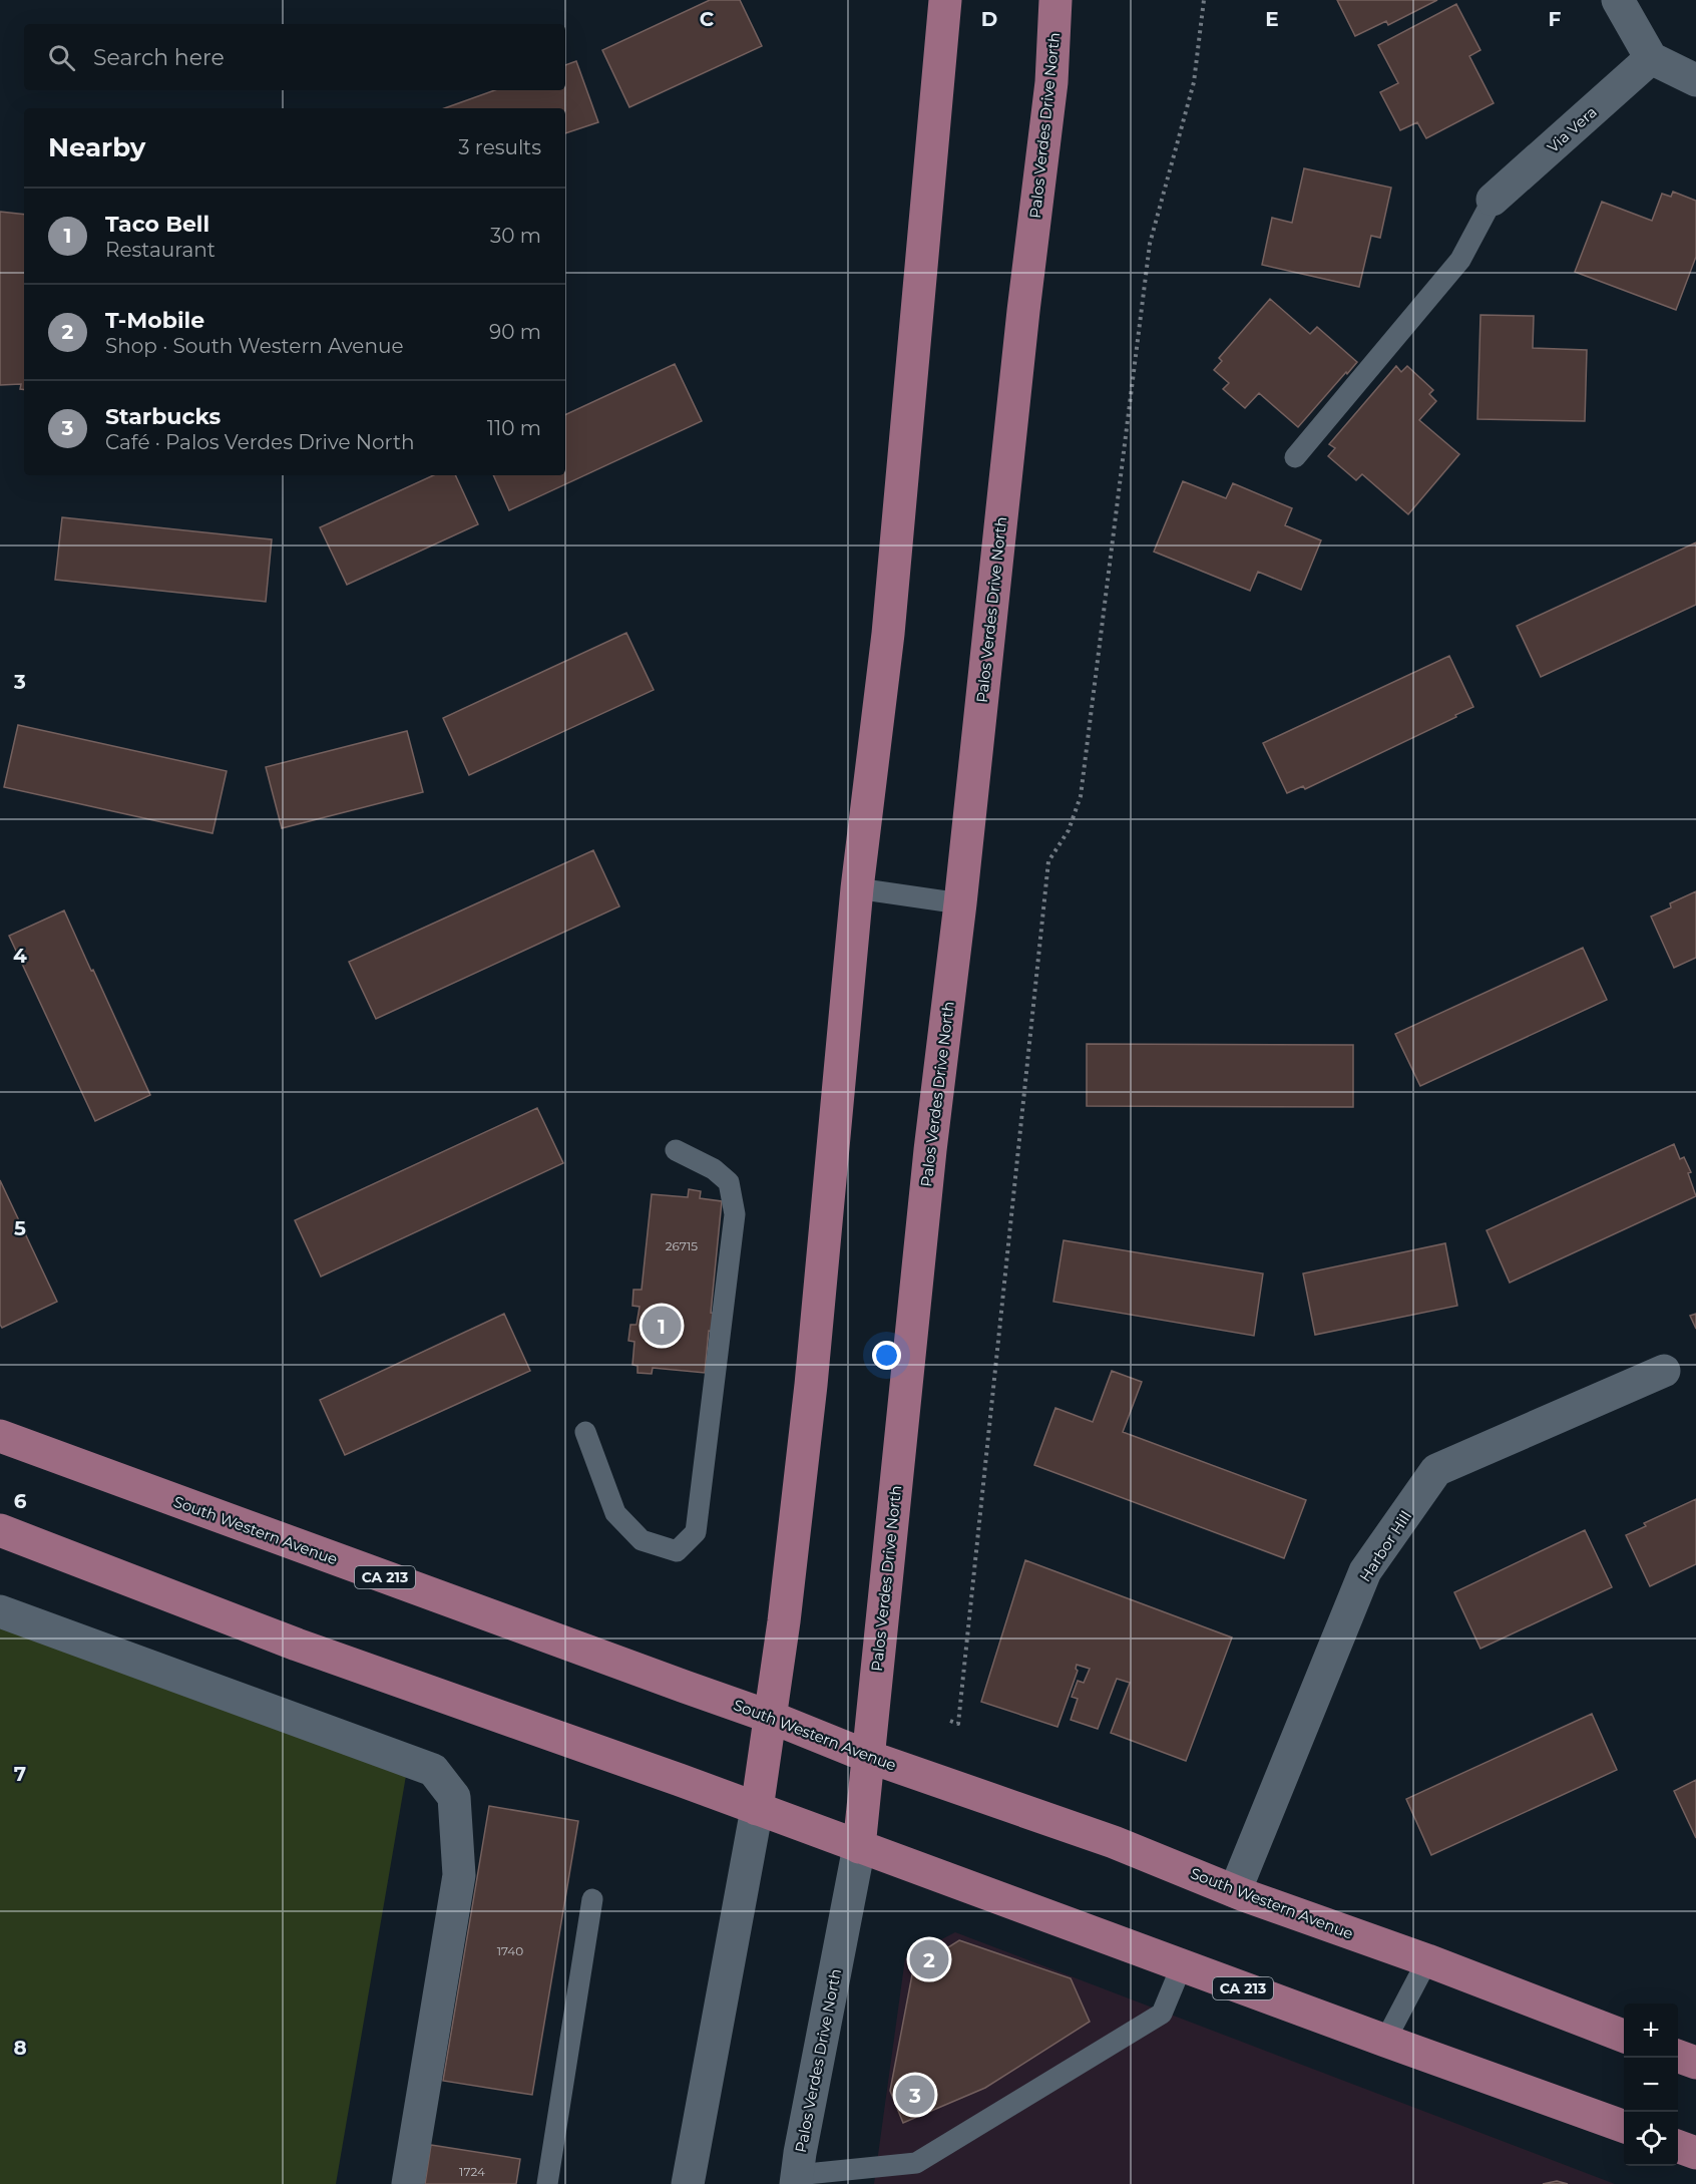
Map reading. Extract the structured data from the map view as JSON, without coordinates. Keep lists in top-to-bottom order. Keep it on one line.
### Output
{"streets":{"main road":["Palos Verdes Drive North","South Western Avenue","CA 213"],"street":["Via Vera","Harbor Hill"]},"crossings":[["Palos Verdes Drive North","South Western Avenue"],["Palos Verdes Drive North","CA 213"],["South Western Avenue","Harbor Hill"]],"house_numbers":["26715","1740","1724"],"page":{"search":"Search here","heading":["Nearby","3 results"],"list":[{"mark":"1","name":"Taco Bell","note":"Restaurant","value":"30 m"},{"mark":"2","name":"T-Mobile","note":"Shop · South Western Avenue","value":"90 m"},{"mark":"3","name":"Starbucks","note":"Café · Palos Verdes Drive North","value":"110 m"}],"pins":["1","2","3"],"map_buttons":["+","−"]},"grid":{"columns":["C","D","E","F"],"rows":["3","4","5","6","7","8"]}}
